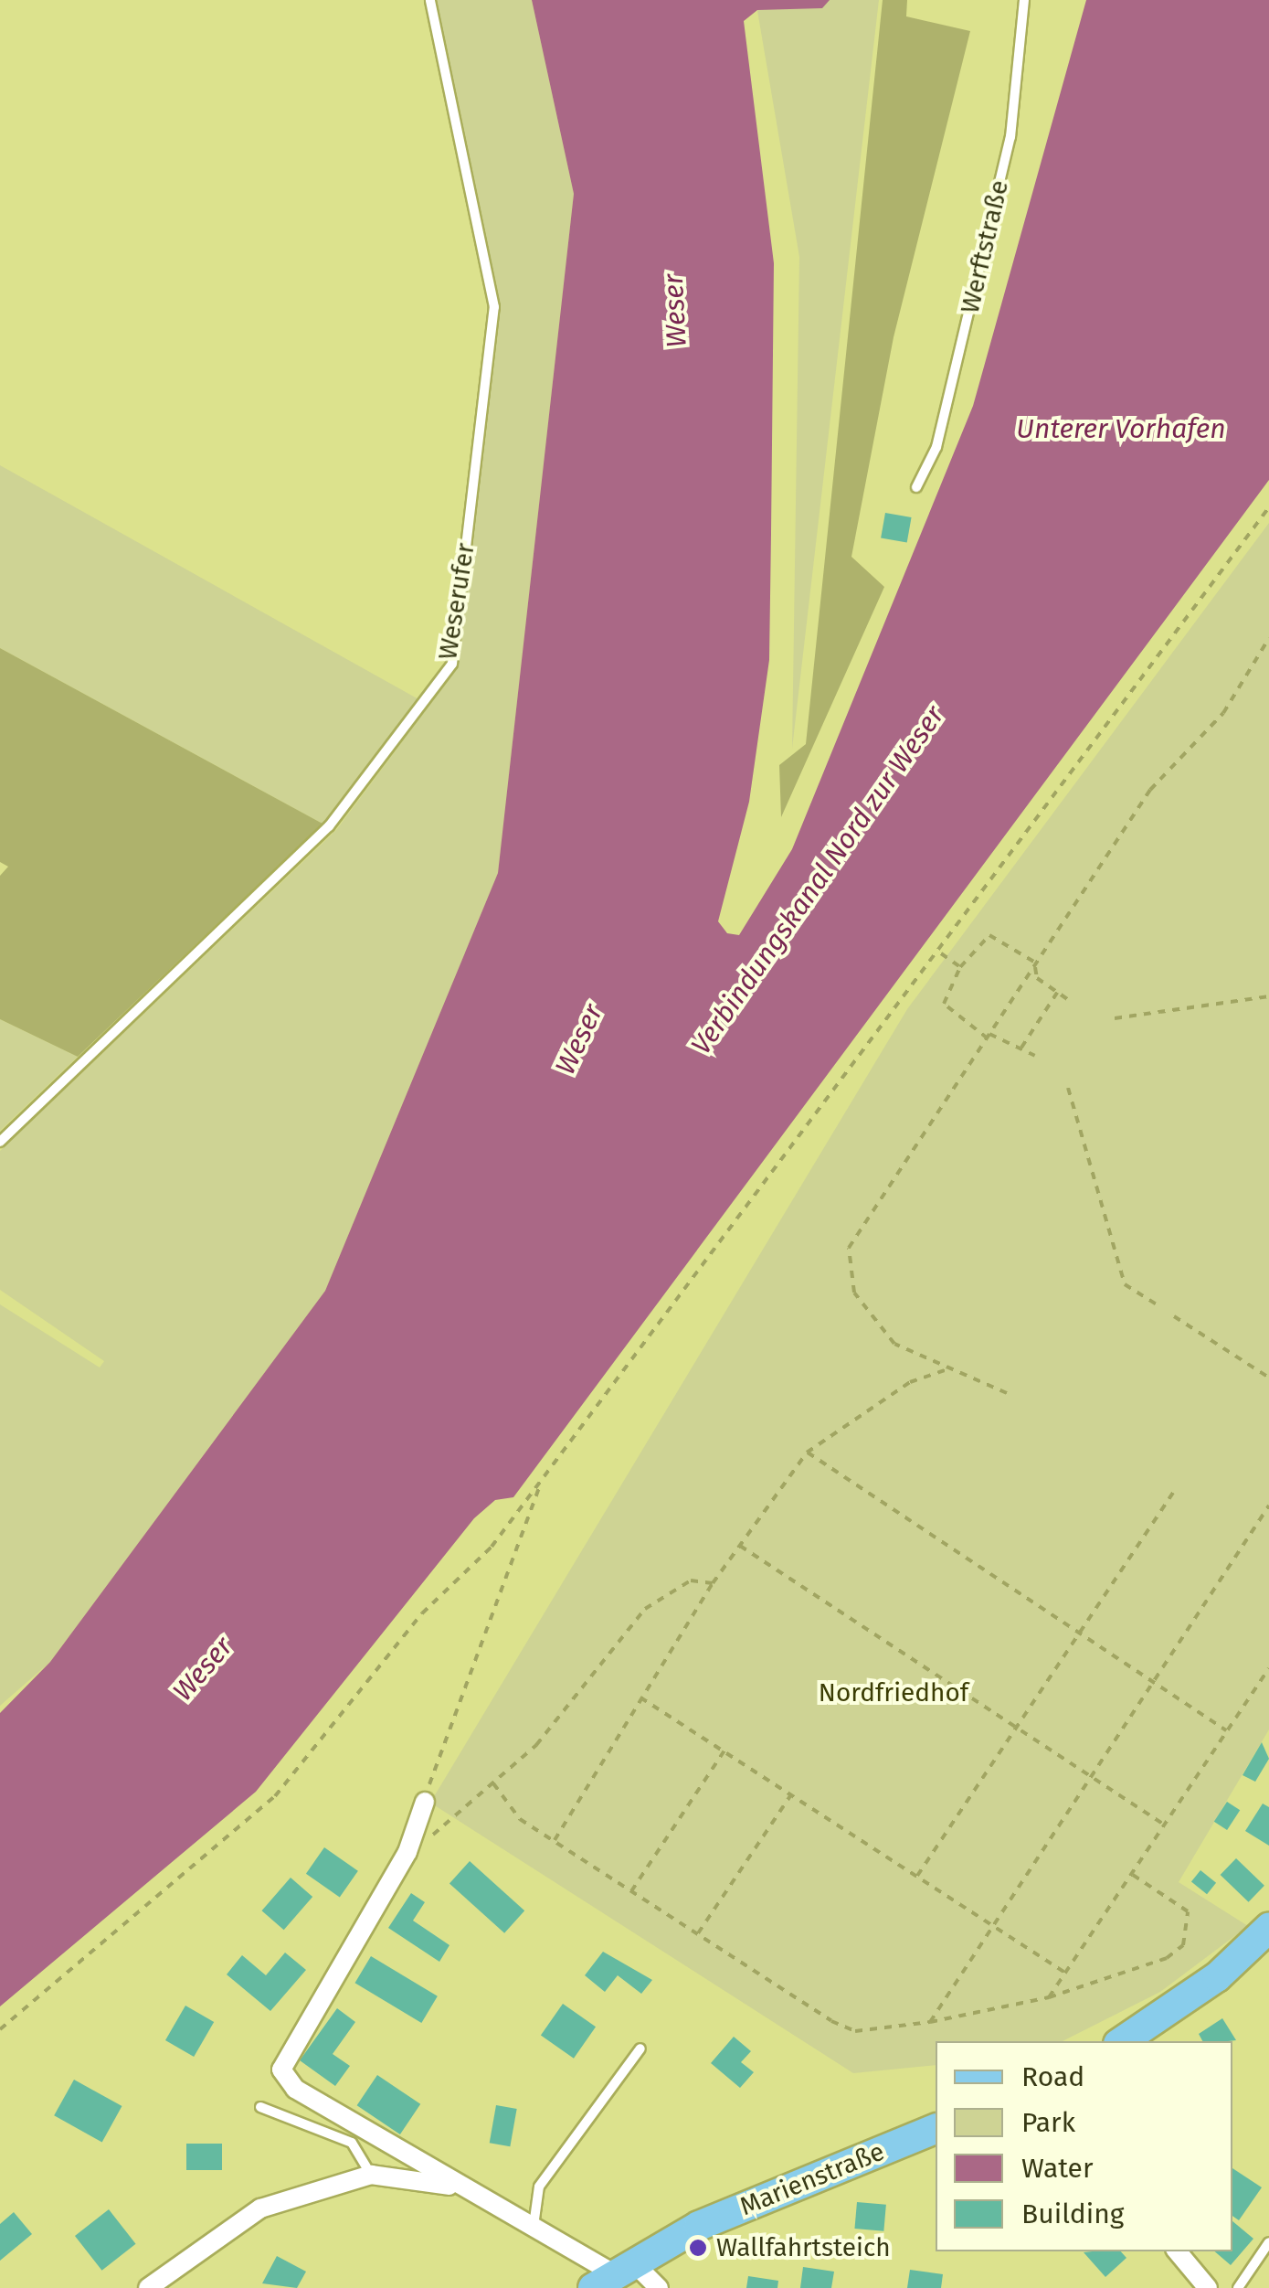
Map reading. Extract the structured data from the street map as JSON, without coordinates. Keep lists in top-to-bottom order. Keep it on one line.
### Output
{"streets":{"main road":["Marienstraße"],"lane":["Werftstraße","Weserufer"]},"water":["Weser","Unterer Vorhafen","Verbindungskanal Nord zur Weser"],"parks":["Nordfriedhof"],"places":["Wallfahrtsteich"],"legend":["Road","Park","Water","Building"]}
